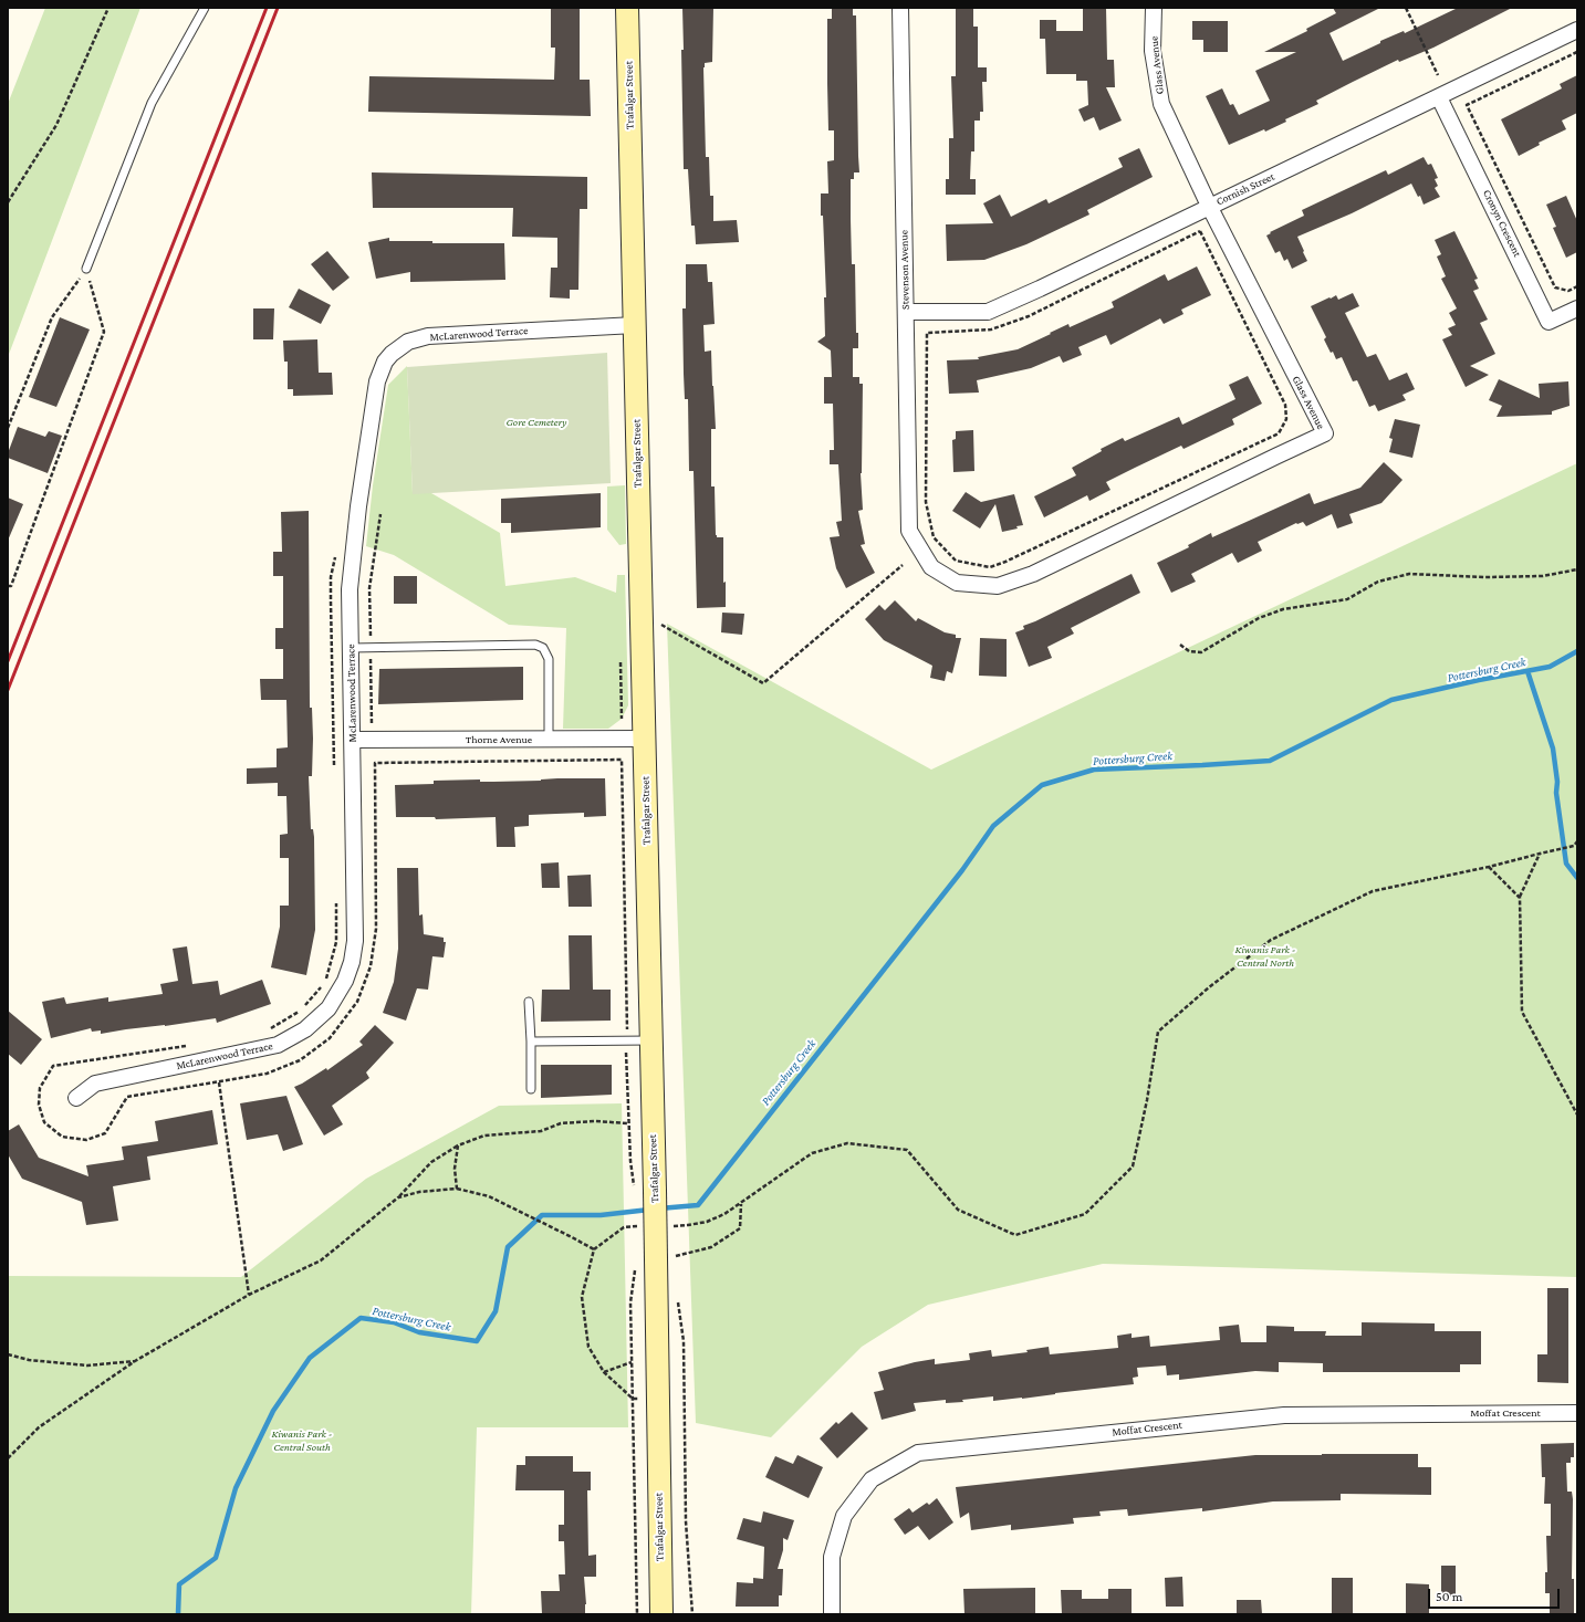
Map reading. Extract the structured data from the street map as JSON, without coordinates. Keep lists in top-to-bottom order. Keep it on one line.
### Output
{"streets":{"main road":["Trafalgar Street"],"street":["Glass Avenue","Cornish Street","Cronyn Crescent","Stevenson Avenue","McLarenwood Terrace","Thorne Avenue","Moffat Crescent"]},"crossings":[["Glass Avenue","Cornish Street"],["Glass Avenue","Stevenson Avenue"],["Trafalgar Street","McLarenwood Terrace"],["Trafalgar Street","Thorne Avenue"],["Cornish Street","Cronyn Crescent"],["Cornish Street","Stevenson Avenue"],["McLarenwood Terrace","Thorne Avenue"]],"water":["Pottersburg Creek"],"parks":["Gore Cemetery","Kiwanis Park - Central North","Kiwanis Park - Central South"],"scale_bar":"50 m"}
